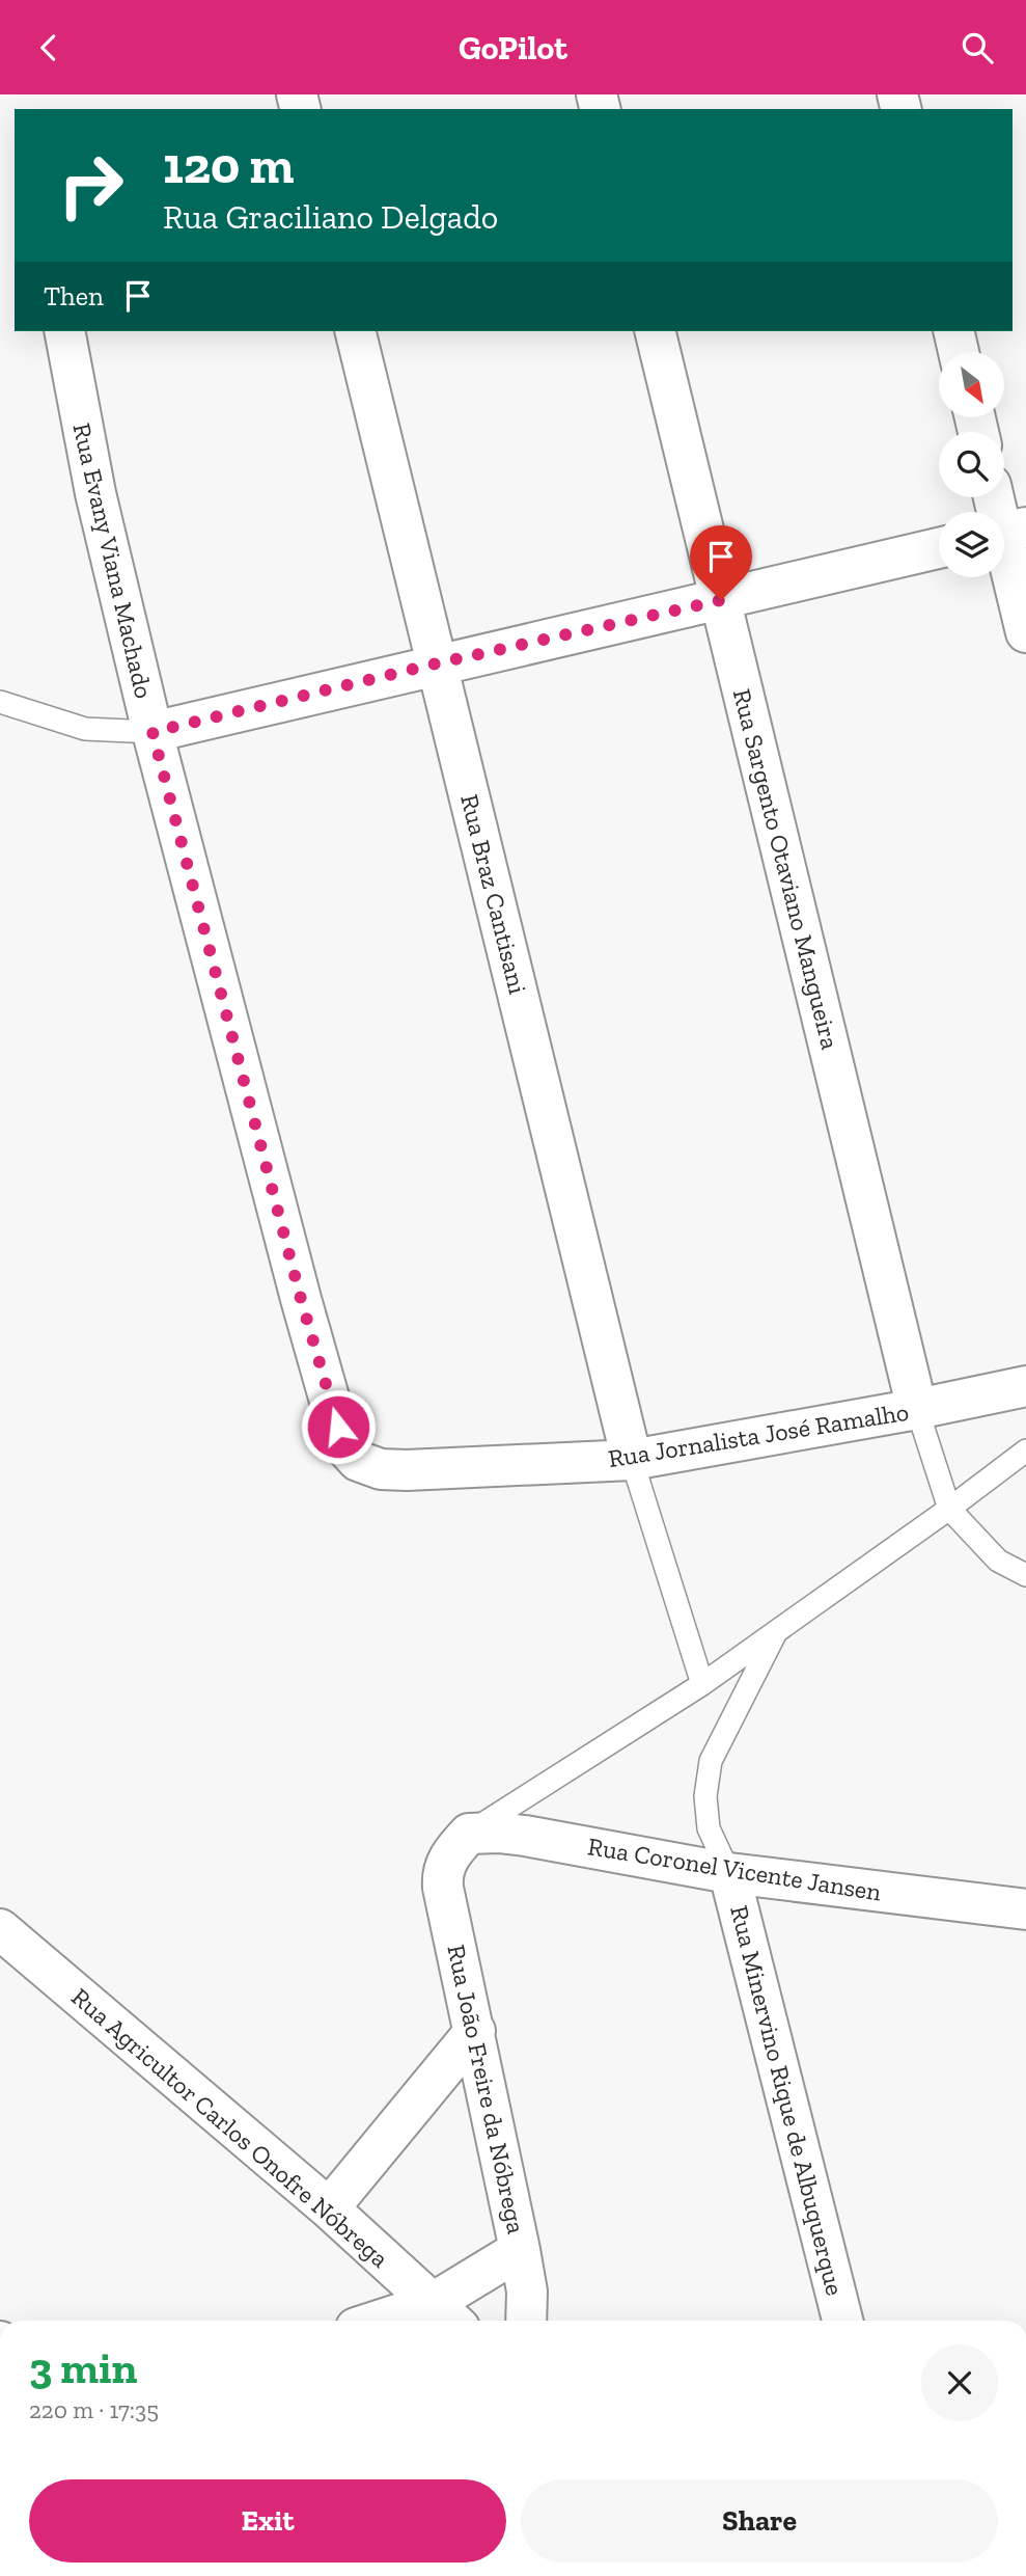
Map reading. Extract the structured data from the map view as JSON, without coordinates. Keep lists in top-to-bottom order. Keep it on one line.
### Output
{"streets":{"street":["Rua Evany Viana Machado","Rua Sargento Otaviano Mangueira","Rua Braz Cantisani","Rua Jornalista José Ramalho","Rua Coronel Vicente Jansen","Rua João Freire da Nóbrega","Rua Minervino Rique de Albuquerque","Rua Agricultor Carlos Onofre Nóbrega"]},"crossings":[["Rua Evany Viana Machado","Rua Jornalista José Ramalho"],["Rua Sargento Otaviano Mangueira","Rua Jornalista José Ramalho"],["Rua Braz Cantisani","Rua Jornalista José Ramalho"],["Rua Coronel Vicente Jansen","Rua João Freire da Nóbrega"],["Rua Coronel Vicente Jansen","Rua Minervino Rique de Albuquerque"]],"north":"bottom right","page":{"header":"GoPilot","turn":["120 m","Rua Graciliano Delgado"],"then":"Then","heading":["3 min","220 m · 17:35"],"buttons":["Exit","Share"]}}
